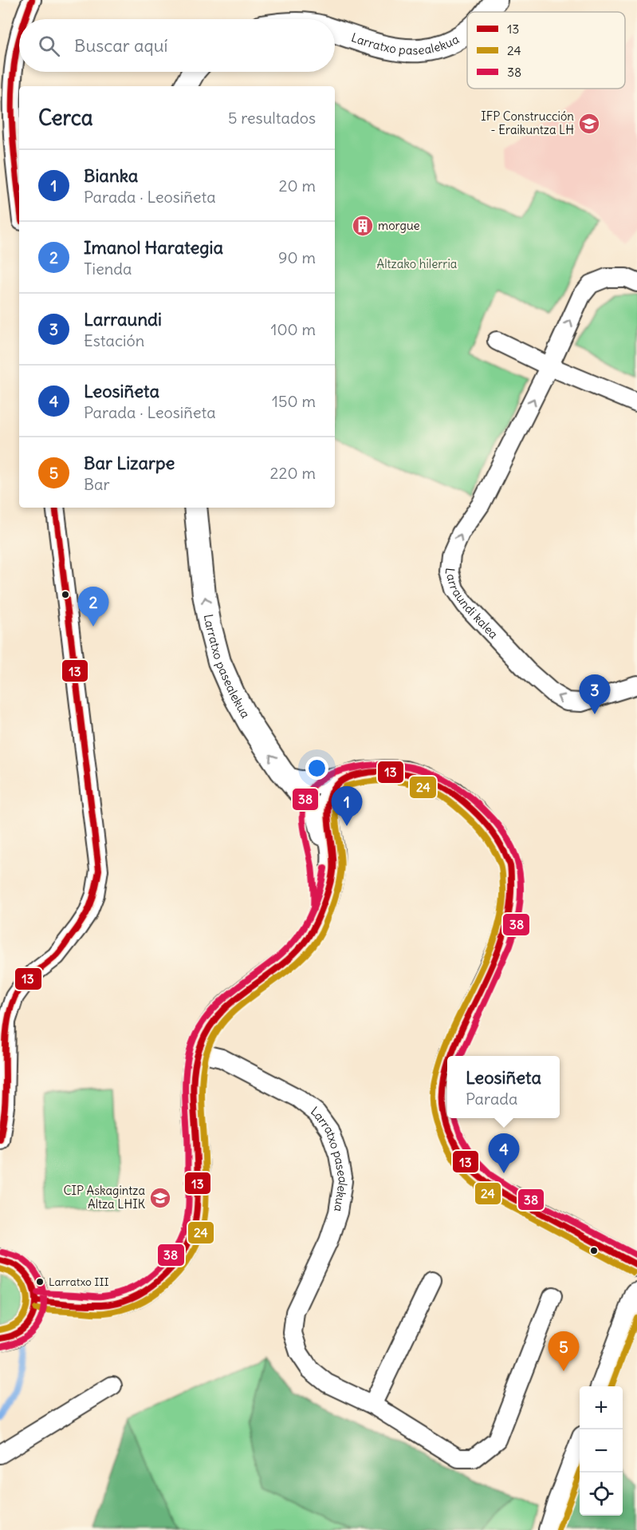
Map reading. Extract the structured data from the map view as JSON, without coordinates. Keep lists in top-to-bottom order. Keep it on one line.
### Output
{"streets":{"street":["Larratxo pasealekua","Larraundi kalea"]},"parks":["Altzako hilerria"],"places":{"school or university":["IFP Construcción - Eraikuntza LH","CIP Askagintza Altza LHIK"],"building":["morgue"],"other":["Larratxo III"]},"lines":["transit line 13","transit line 38","transit line 24"],"legend":["13","24","38"],"page":{"search":"Buscar aquí","heading":["Cerca","5 resultados"],"list":[{"mark":"1","name":"Bianka","note":"Parada · Leosiñeta","value":"20 m"},{"mark":"2","name":"Imanol Harategia","note":"Tienda","value":"90 m"},{"mark":"3","name":"Larraundi","note":"Estación","value":"100 m"},{"mark":"4","name":"Leosiñeta","note":"Parada · Leosiñeta","value":"150 m"},{"mark":"5","name":"Bar Lizarpe","note":"Bar","value":"220 m"}],"pins":["2","3","1","4","5"],"popup":["Leosiñeta","Parada"],"map_buttons":["+","−"]}}
